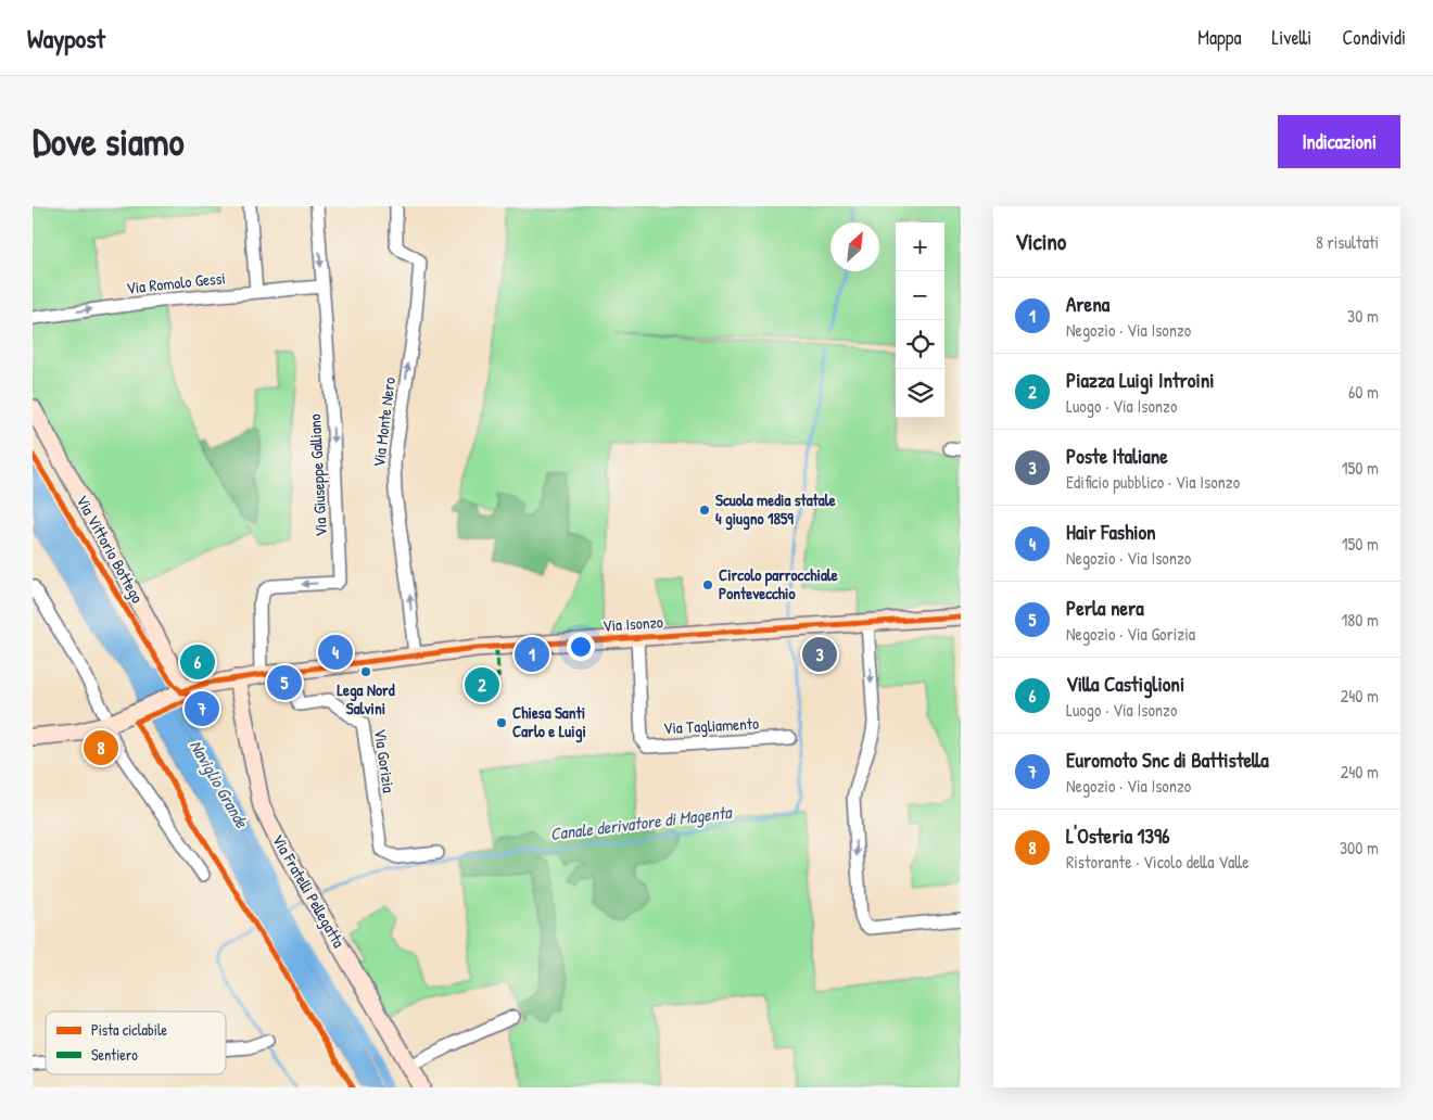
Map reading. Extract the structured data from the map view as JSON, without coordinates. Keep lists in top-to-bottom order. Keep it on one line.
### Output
{"streets":{"street":["Via Romolo Gessi","Via Monte Nero","Via Giuseppe Galliano","Via Vittorio Bottego","Via Isonzo","Via Tagliamento","Via Gorizia","Via Fratelli Pellegatta"]},"crossings":[["Via Romolo Gessi","Via Giuseppe Galliano"],["Via Monte Nero","Via Isonzo"],["Via Giuseppe Galliano","Via Isonzo"],["Via Vittorio Bottego","Via Isonzo"],["Via Isonzo","Via Tagliamento"],["Via Isonzo","Via Gorizia"],["Via Isonzo","Via Fratelli Pellegatta"]],"one_way":["Via Romolo Gessi","Via Monte Nero","Via Giuseppe Galliano"],"water":["Naviglio Grande","Canale derivatore di Magenta"],"places":["Scuola media statale 4 giugno 1859","Circolo parrocchiale Pontevecchio","Lega Nord Salvini","Chiesa Santi Carlo e Luigi"],"legend":["Pista ciclabile","Sentiero"],"north":"top right","page":{"header":"Waypost","nav":["Mappa","Livelli","Condividi"],"buttons":"Indicazioni","title":"Dove siamo","heading":["Vicino","8 risultati"],"map_buttons":["+","−"],"list":[{"mark":"1","name":"Arena","note":"Negozio · Via Isonzo","value":"30 m"},{"mark":"2","name":"Piazza Luigi Introini","note":"Luogo · Via Isonzo","value":"60 m"},{"mark":"3","name":"Poste Italiane","note":"Edificio pubblico · Via Isonzo","value":"150 m"},{"mark":"4","name":"Hair Fashion","note":"Negozio · Via Isonzo","value":"150 m"},{"mark":"5","name":"Perla nera","note":"Negozio · Via Gorizia","value":"180 m"},{"mark":"6","name":"Villa Castiglioni","note":"Luogo · Via Isonzo","value":"240 m"},{"mark":"7","name":"Euromoto Snc di Battistella","note":"Negozio · Via Isonzo","value":"240 m"},{"mark":"8","name":"L'Osteria 1396","note":"Ristorante · Vicolo della Valle","value":"300 m"}],"pins":["4","1","3","6","5","2","7","8"]}}
